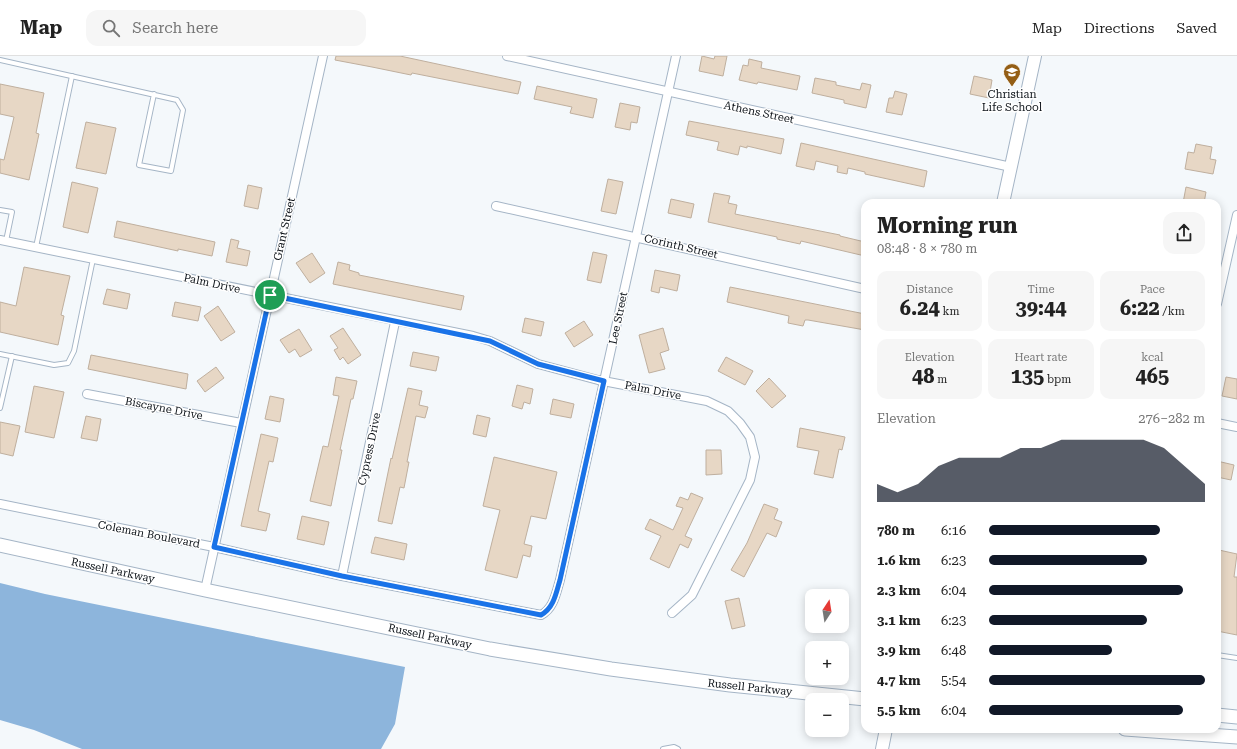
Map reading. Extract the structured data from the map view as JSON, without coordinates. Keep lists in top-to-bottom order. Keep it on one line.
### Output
{"streets":{"main road":["Russell Parkway"],"street":["Athens Street","Grant Street","Corinth Street","Palm Drive","Lee Street","Biscayne Drive","Cypress Drive","Coleman Boulevard"]},"crossings":[["Athens Street","Lee Street"],["Grant Street","Palm Drive"],["Grant Street","Biscayne Drive"],["Grant Street","Coleman Boulevard"],["Grant Street","Russell Parkway"],["Corinth Street","Lee Street"],["Palm Drive","Lee Street"],["Palm Drive","Cypress Drive"],["Lee Street","Coleman Boulevard"],["Cypress Drive","Coleman Boulevard"]],"places":{"school or university":["Christian Life School"]},"north":"top","page":{"header":"Map","search":"Search here","nav":["Map","Directions","Saved"],"heading":["Morning run","08:48 · 8 × 780 m"],"stats":[["Distance","6.24 km"],["Time","39:44"],["Pace","6:22 /km"],["Elevation","48 m"],["Heart rate","135 bpm"],["kcal","465"]],"chart":["Elevation","276–282 m"],"list":[{"name":"780 m","note":"6:16"},{"name":"1.6 km","note":"6:23"},{"name":"2.3 km","note":"6:04"},{"name":"3.1 km","note":"6:23"},{"name":"3.9 km","note":"6:48"},{"name":"4.7 km","note":"5:54"},{"name":"5.5 km","note":"6:04"}],"map_buttons":["+","−"]}}
